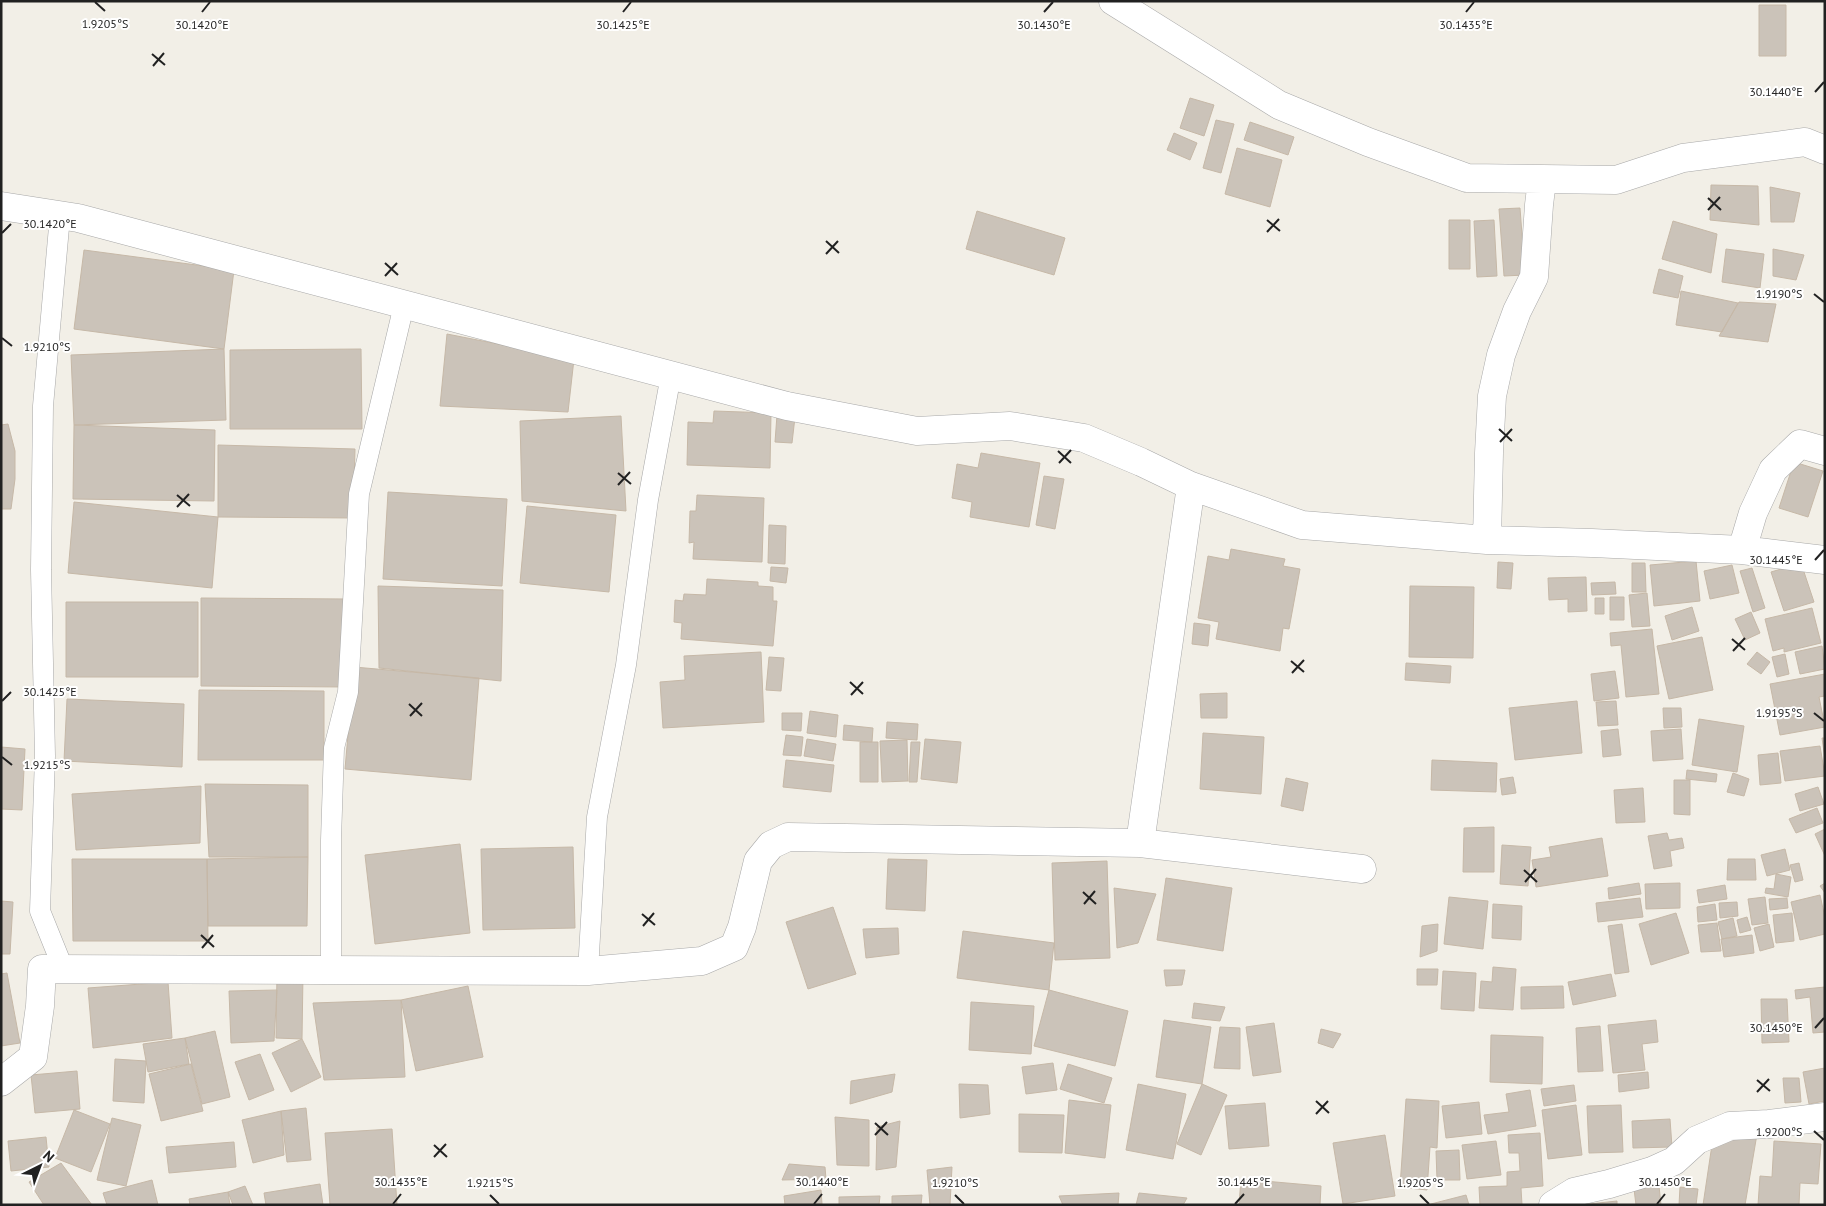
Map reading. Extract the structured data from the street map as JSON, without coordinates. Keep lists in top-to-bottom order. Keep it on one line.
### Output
{"north":"top right","coordinates":["1.9205°S","30.1420°E","30.1425°E","30.1430°E","30.1435°E","30.1440°E","1.9190°S","1.9210°S","30.1445°E","1.9195°S","1.9215°S","30.1450°E","1.9200°S"]}
